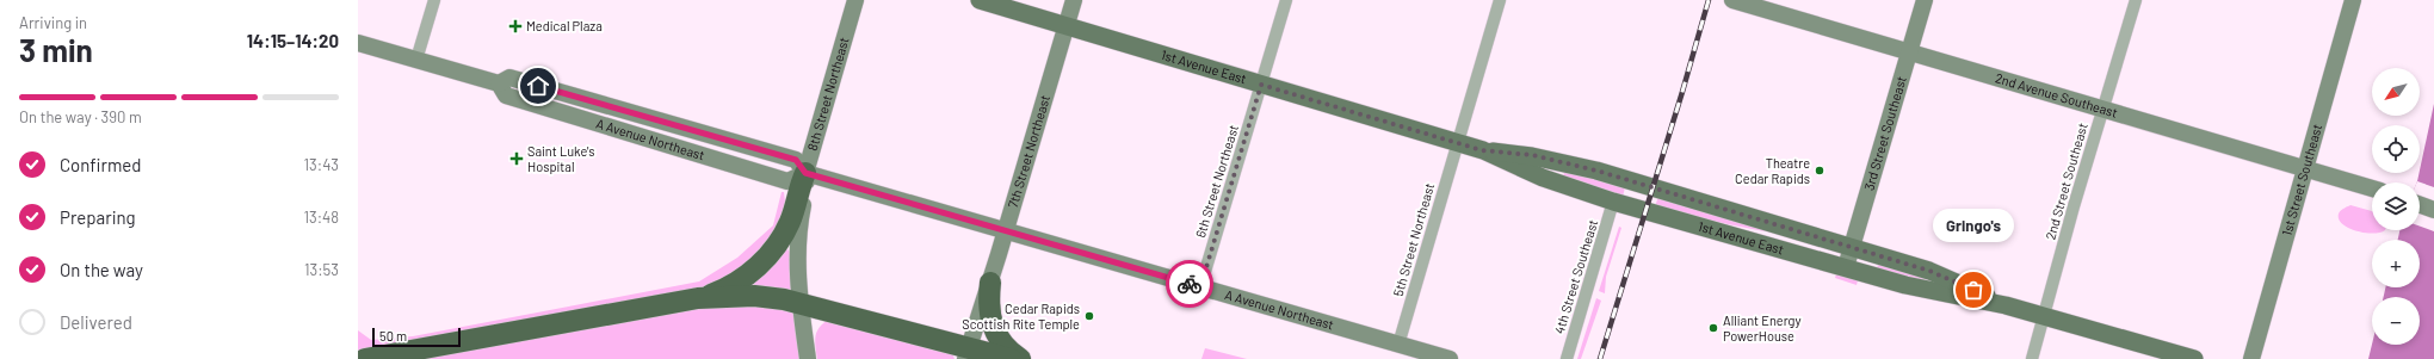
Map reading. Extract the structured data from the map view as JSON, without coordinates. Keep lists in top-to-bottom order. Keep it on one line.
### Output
{"streets":{"main road":["1st Avenue East"],"street":["8th Street Northeast","2nd Avenue Southeast","3rd Street Southeast","A Avenue Northeast","7th Street Northeast","1st Street Southeast","6th Street Northeast","2nd Street Southeast","5th Street Northeast","4th Street Southeast"]},"crossings":[["1st Avenue East","3rd Street Southeast"],["1st Avenue East","7th Street Northeast"],["1st Avenue East","6th Street Northeast"],["1st Avenue East","2nd Street Southeast"],["1st Avenue East","5th Street Northeast"],["1st Avenue East","4th Street Southeast"],["8th Street Northeast","A Avenue Northeast"],["2nd Avenue Southeast","3rd Street Southeast"],["2nd Avenue Southeast","1st Street Southeast"],["2nd Avenue Southeast","2nd Street Southeast"],["A Avenue Northeast","7th Street Northeast"],["A Avenue Northeast","6th Street Northeast"],["A Avenue Northeast","5th Street Northeast"]],"places":{"health":["Medical Plaza","Saint Luke's Hospital"],"other":["Theatre Cedar Rapids","Gringo's","Cedar Rapids Scottish Rite Temple","Alliant Energy PowerHouse"]},"scale_bar":"50 m","north":"bottom left","page":{"heading":["3 min","Arriving in","14:15–14:20"],"map_buttons":["+","−"],"bar":"On the way · 390 m","list":[["Confirmed","13:43"],["Preparing","13:48"],["On the way","13:53"],"Delivered"],"bubble":"Gringo's","scale":"50 m"}}
